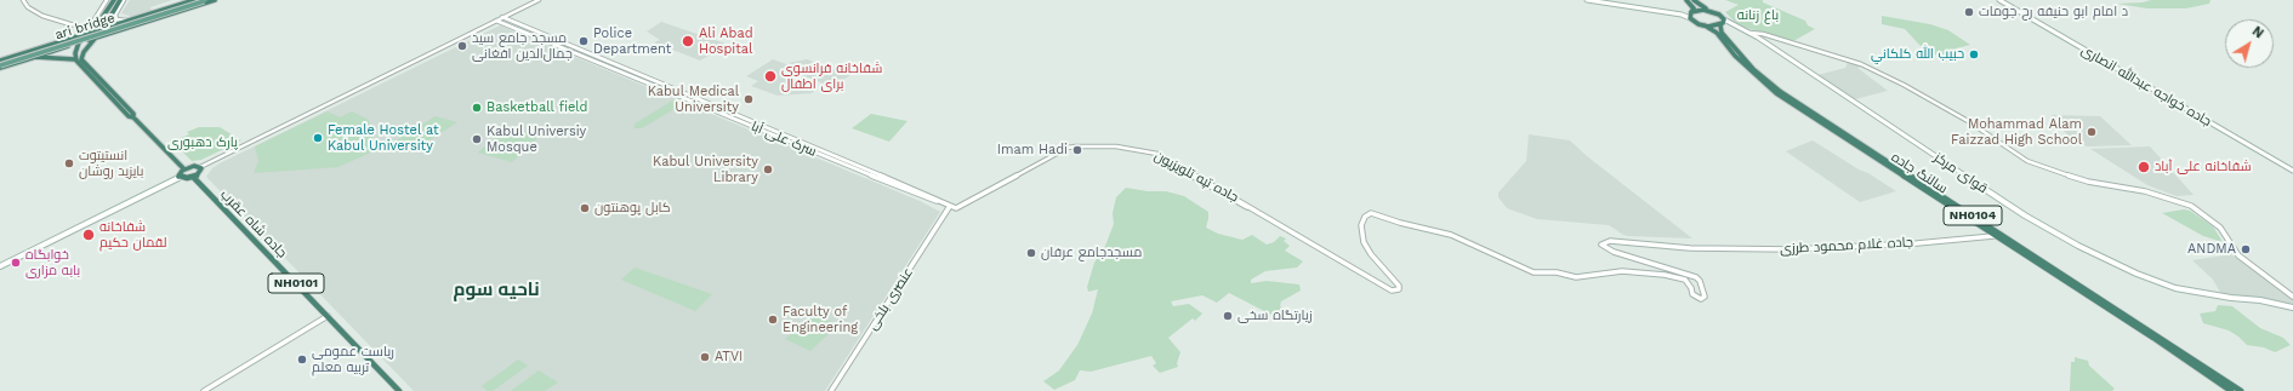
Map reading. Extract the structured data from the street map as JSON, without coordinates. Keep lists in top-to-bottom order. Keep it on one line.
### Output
{"streets":{"highway":["سالنگ جاده","NH0104","جاده شاه عقرب","NH0101"],"main road":["ari bridge","جاده خواجه عبدالله انصاری","قوای مرکز"],"street":["سرک علی آبا","جاده تپه تلویزیون","جاده غلام‌ محمود طرزی","عنصری بلخی"]},"crossings":[["سالنگ جاده","قوای مرکز"],["سالنگ جاده","NH0104"],["سالنگ جاده","جاده غلام‌ محمود طرزی"],["قوای مرکز","NH0104"],["جاده تپه تلویزیون","جاده غلام‌ محمود طرزی"],["جاده تپه تلویزیون","عنصری بلخی"]],"districts":["ناحیه سوم"],"parks":["باغ زنانه","پارک دهبوری"],"places":["د امام ابو حنیفه رح جومات","Police Department","Ali Abad Hospital","مسجد جامع سید جمال‌الدین افغانی","حبيب الله کلکاني","شفاخانه فرانسوی برای اطفال","Kabul Medical University","Basketball field","Mohammad Alam Faizzad High School","Female Hostel at Kabul University","Kabul Universiy Mosque","Imam Hadi","انستیتوت بایزید روشان","شفاخانه علی آباد","Kabul University Library","کابل پوهنتون","شفاخانه لقمان حکیم","ANDMA","مسجدجامع عرفان","خوابگاه بابه مزاری","زیارتگاه سخی","Faculty of Engineering","ATVI","ریاست عمومی تربیه معلم"],"north":"top right"}
